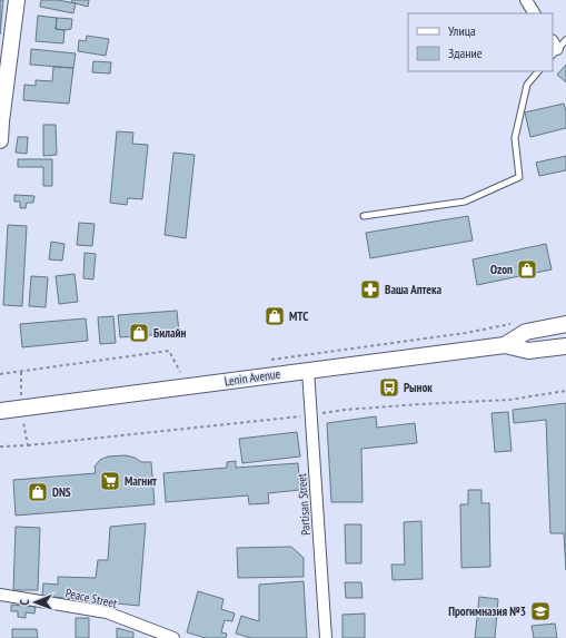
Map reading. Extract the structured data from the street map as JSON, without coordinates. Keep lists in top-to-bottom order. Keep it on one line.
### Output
{"streets":{"main road":["Lenin Avenue"],"street":["Partisan Street","Peace Street"]},"crossings":[["Lenin Avenue","Partisan Street"]],"places":{"shop":["Ozon","МТС","Билайн","DNS"],"pharmacy":["Ваша Аптека"],"bus stop":["Рынок"],"supermarket":["Магнит"],"school or university":["Прогимназия №3"]},"legend":["Улица","Здание"],"north":"left"}
